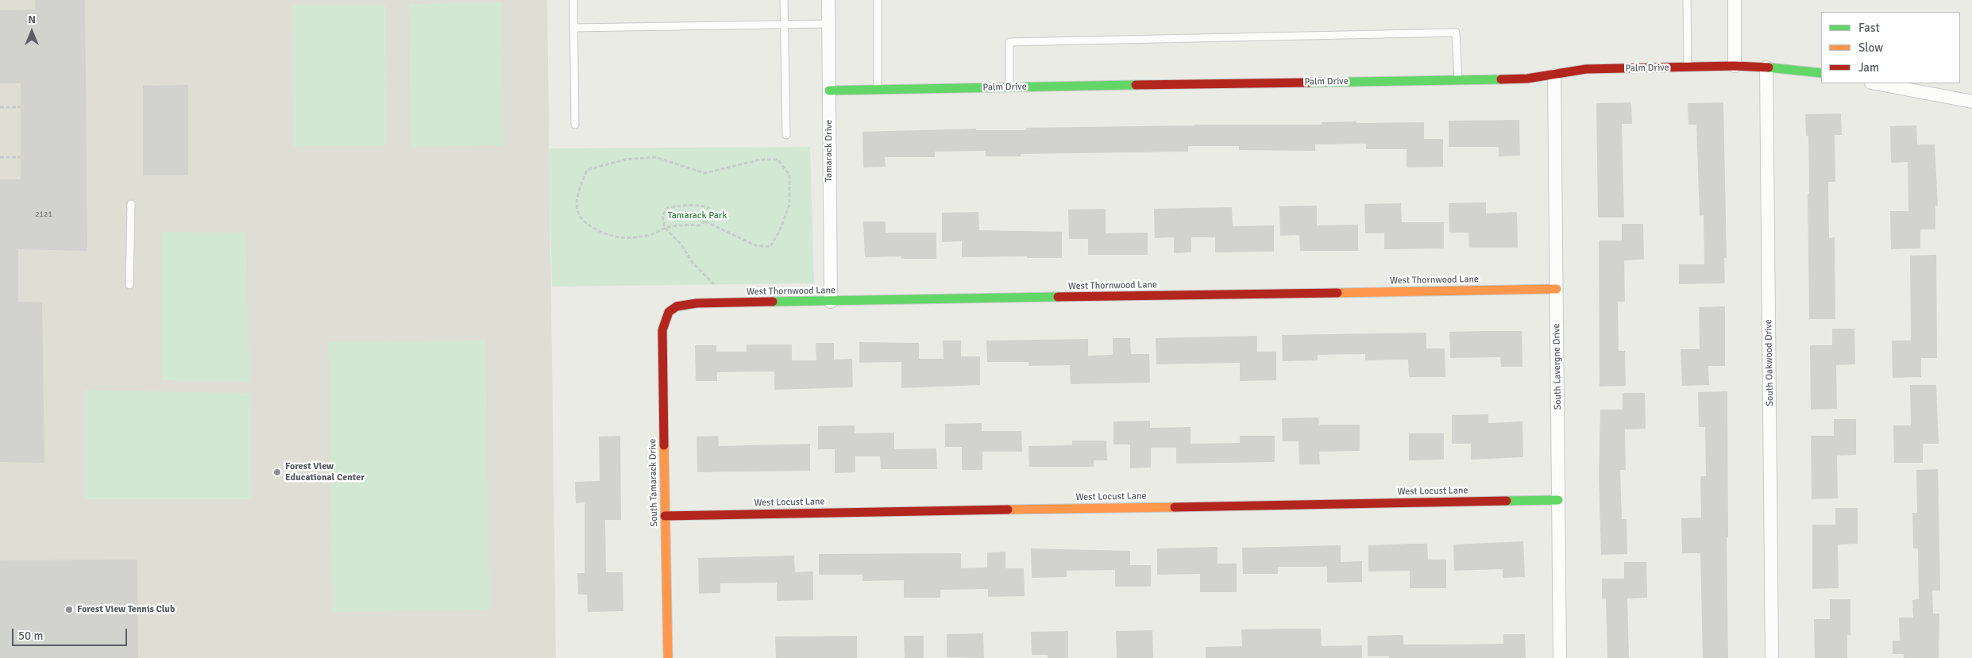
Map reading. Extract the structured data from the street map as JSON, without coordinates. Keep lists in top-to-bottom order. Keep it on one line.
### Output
{"streets":{"street":["Palm Drive","Tamarack Drive","West Thornwood Lane","South Oakwood Drive","South Lavergne Drive","South Tamarack Drive","West Locust Lane"]},"crossings":[["Palm Drive","Tamarack Drive"],["Palm Drive","South Oakwood Drive"],["Palm Drive","South Lavergne Drive"],["Tamarack Drive","West Thornwood Lane"],["West Thornwood Lane","South Lavergne Drive"],["West Thornwood Lane","South Tamarack Drive"],["South Lavergne Drive","West Locust Lane"],["South Tamarack Drive","West Locust Lane"]],"parks":["Tamarack Park"],"places":["Forest View Educational Center","Forest View Tennis Club"],"house_numbers":["2121"],"legend":["Fast","Slow","Jam"],"scale_bar":"50 m","north":"top"}
